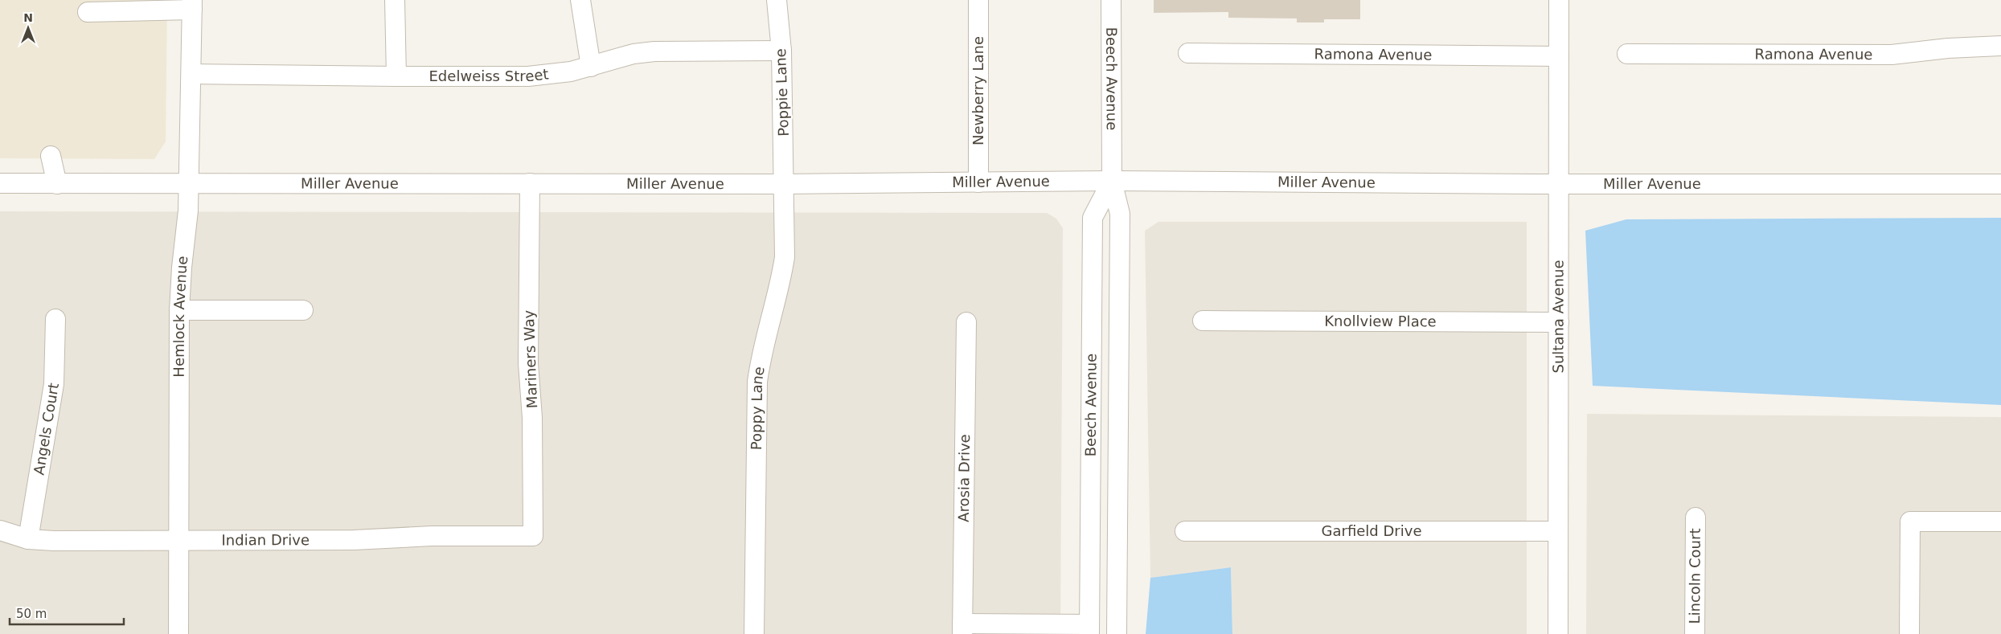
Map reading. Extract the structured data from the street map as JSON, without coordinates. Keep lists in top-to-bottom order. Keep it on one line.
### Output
{"streets":{"street":["Ramona Avenue","Edelweiss Street","Beech Avenue","Newberry Lane","Poppie Lane","Miller Avenue","Hemlock Avenue","Sultana Avenue","Knollview Place","Mariners Way","Poppy Lane","Angels Court","Arosia Drive","Garfield Drive","Indian Drive","Lincoln Court"]},"crossings":[["Ramona Avenue","Sultana Avenue"],["Edelweiss Street","Poppie Lane"],["Edelweiss Street","Hemlock Avenue"],["Beech Avenue","Miller Avenue"],["Newberry Lane","Miller Avenue"],["Poppie Lane","Miller Avenue"],["Poppie Lane","Poppy Lane"],["Miller Avenue","Hemlock Avenue"],["Miller Avenue","Sultana Avenue"],["Miller Avenue","Mariners Way"],["Miller Avenue","Poppy Lane"],["Hemlock Avenue","Indian Drive"],["Sultana Avenue","Knollview Place"],["Sultana Avenue","Garfield Drive"],["Mariners Way","Indian Drive"],["Angels Court","Indian Drive"]],"scale_bar":"50 m","north":"top"}
